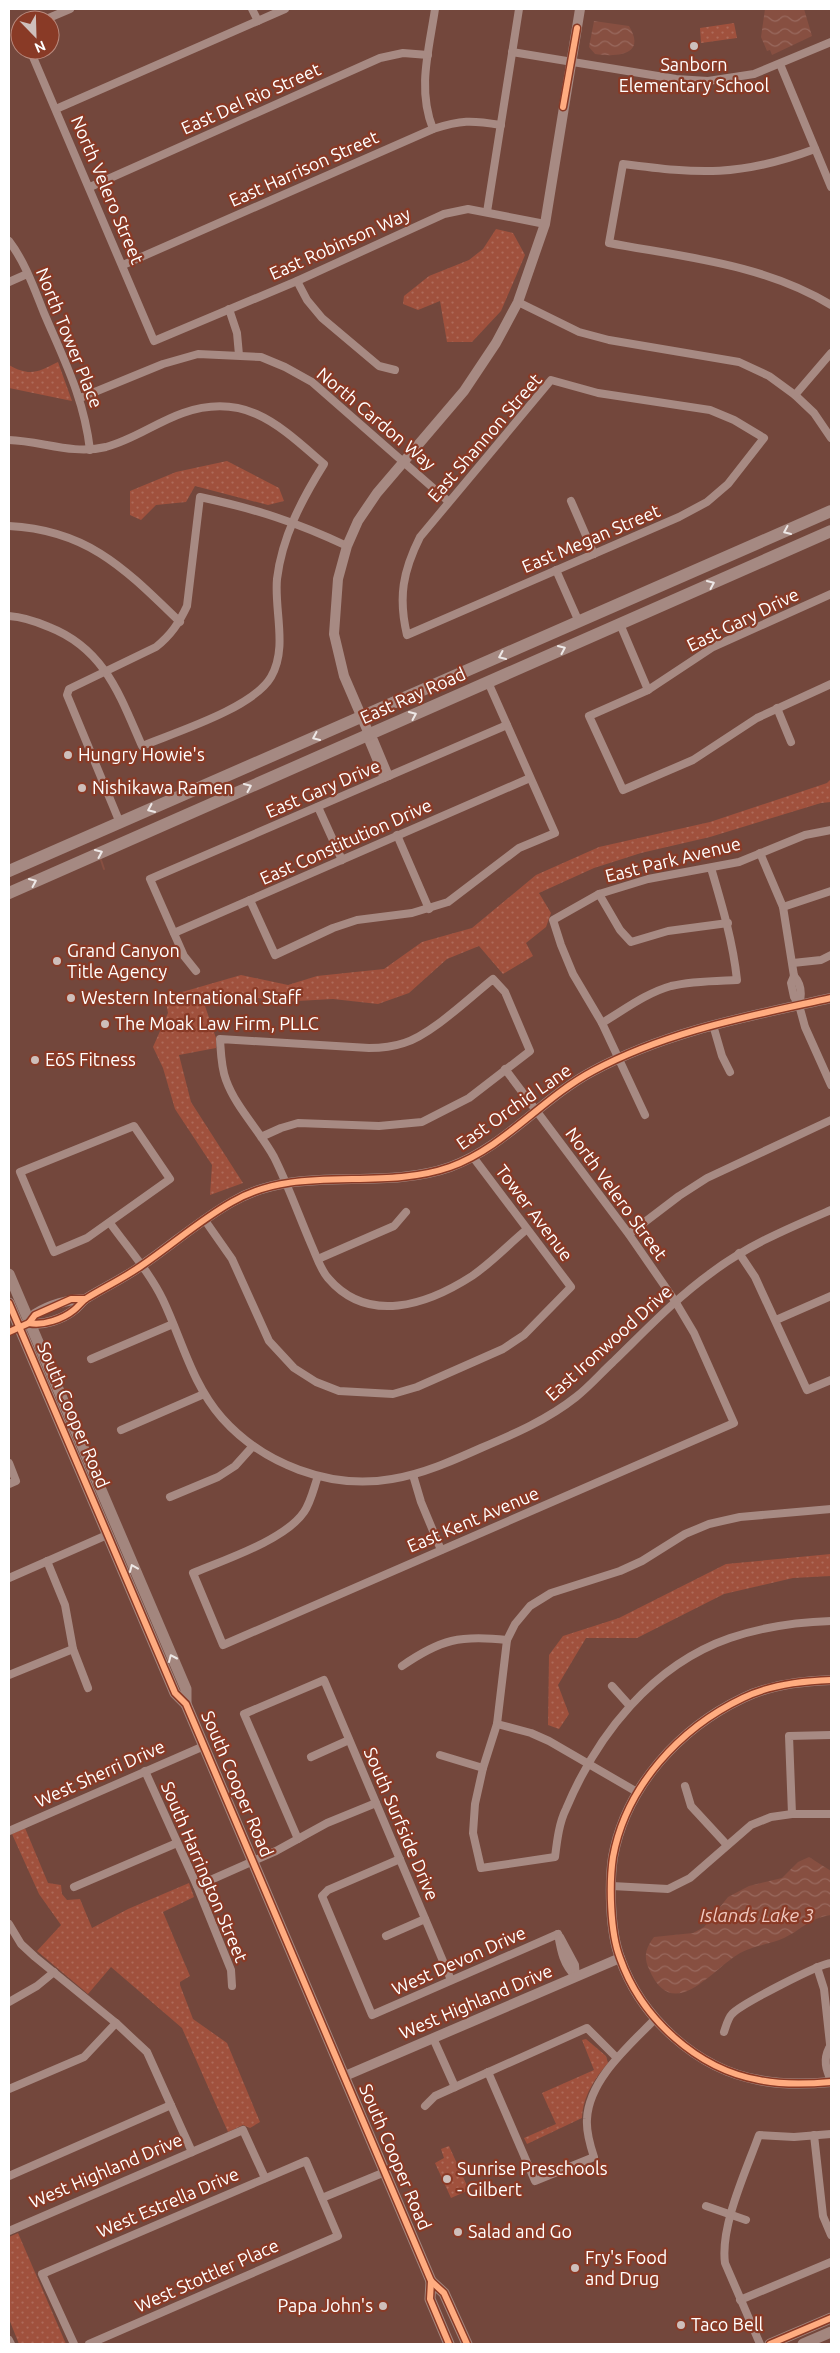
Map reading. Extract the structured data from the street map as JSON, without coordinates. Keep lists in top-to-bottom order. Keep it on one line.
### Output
{"streets":{"main road":["East Ray Road","South Cooper Road"],"street":["East Del Rio Street","East Harrison Street","North Velero Street","East Robinson Way","North Tower Place","North Cardon Way","East Shannon Street","East Megan Street","East Gary Drive","East Constitution Drive","East Park Avenue","East Orchid Lane","Tower Avenue","East Ironwood Drive","East Kent Avenue","West Sherri Drive","South Surfside Drive","South Harrington Street","West Devon Drive","West Highland Drive","West Estrella Drive","West Stottler Place"]},"crossings":[["East Del Rio Street","North Velero Street"],["East Harrison Street","North Velero Street"],["North Velero Street","East Robinson Way"],["North Velero Street","East Orchid Lane"],["North Velero Street","East Ironwood Drive"],["North Velero Street","East Kent Avenue"],["North Tower Place","North Cardon Way"],["North Cardon Way","East Shannon Street"],["East Shannon Street","East Megan Street"],["East Gary Drive","East Constitution Drive"],["East Orchid Lane","Tower Avenue"],["East Orchid Lane","East Ironwood Drive"],["East Orchid Lane","South Cooper Road"],["East Ironwood Drive","East Kent Avenue"],["South Cooper Road","West Sherri Drive"],["South Cooper Road","West Highland Drive"],["West Sherri Drive","South Harrington Street"],["South Surfside Drive","West Devon Drive"],["West Devon Drive","West Highland Drive"],["West Highland Drive","West Estrella Drive"],["West Estrella Drive","West Stottler Place"]],"water":["Islands Lake 3"],"places":["Sanborn Elementary School","Hungry Howie's","Nishikawa Ramen","Grand Canyon Title Agency","Western International Staff","The Moak Law Firm, PLLC","EōS Fitness","Sunrise Preschools - Gilbert","Salad and Go","Fry's Food and Drug","Papa John's","Taco Bell"],"north":"bottom right"}
